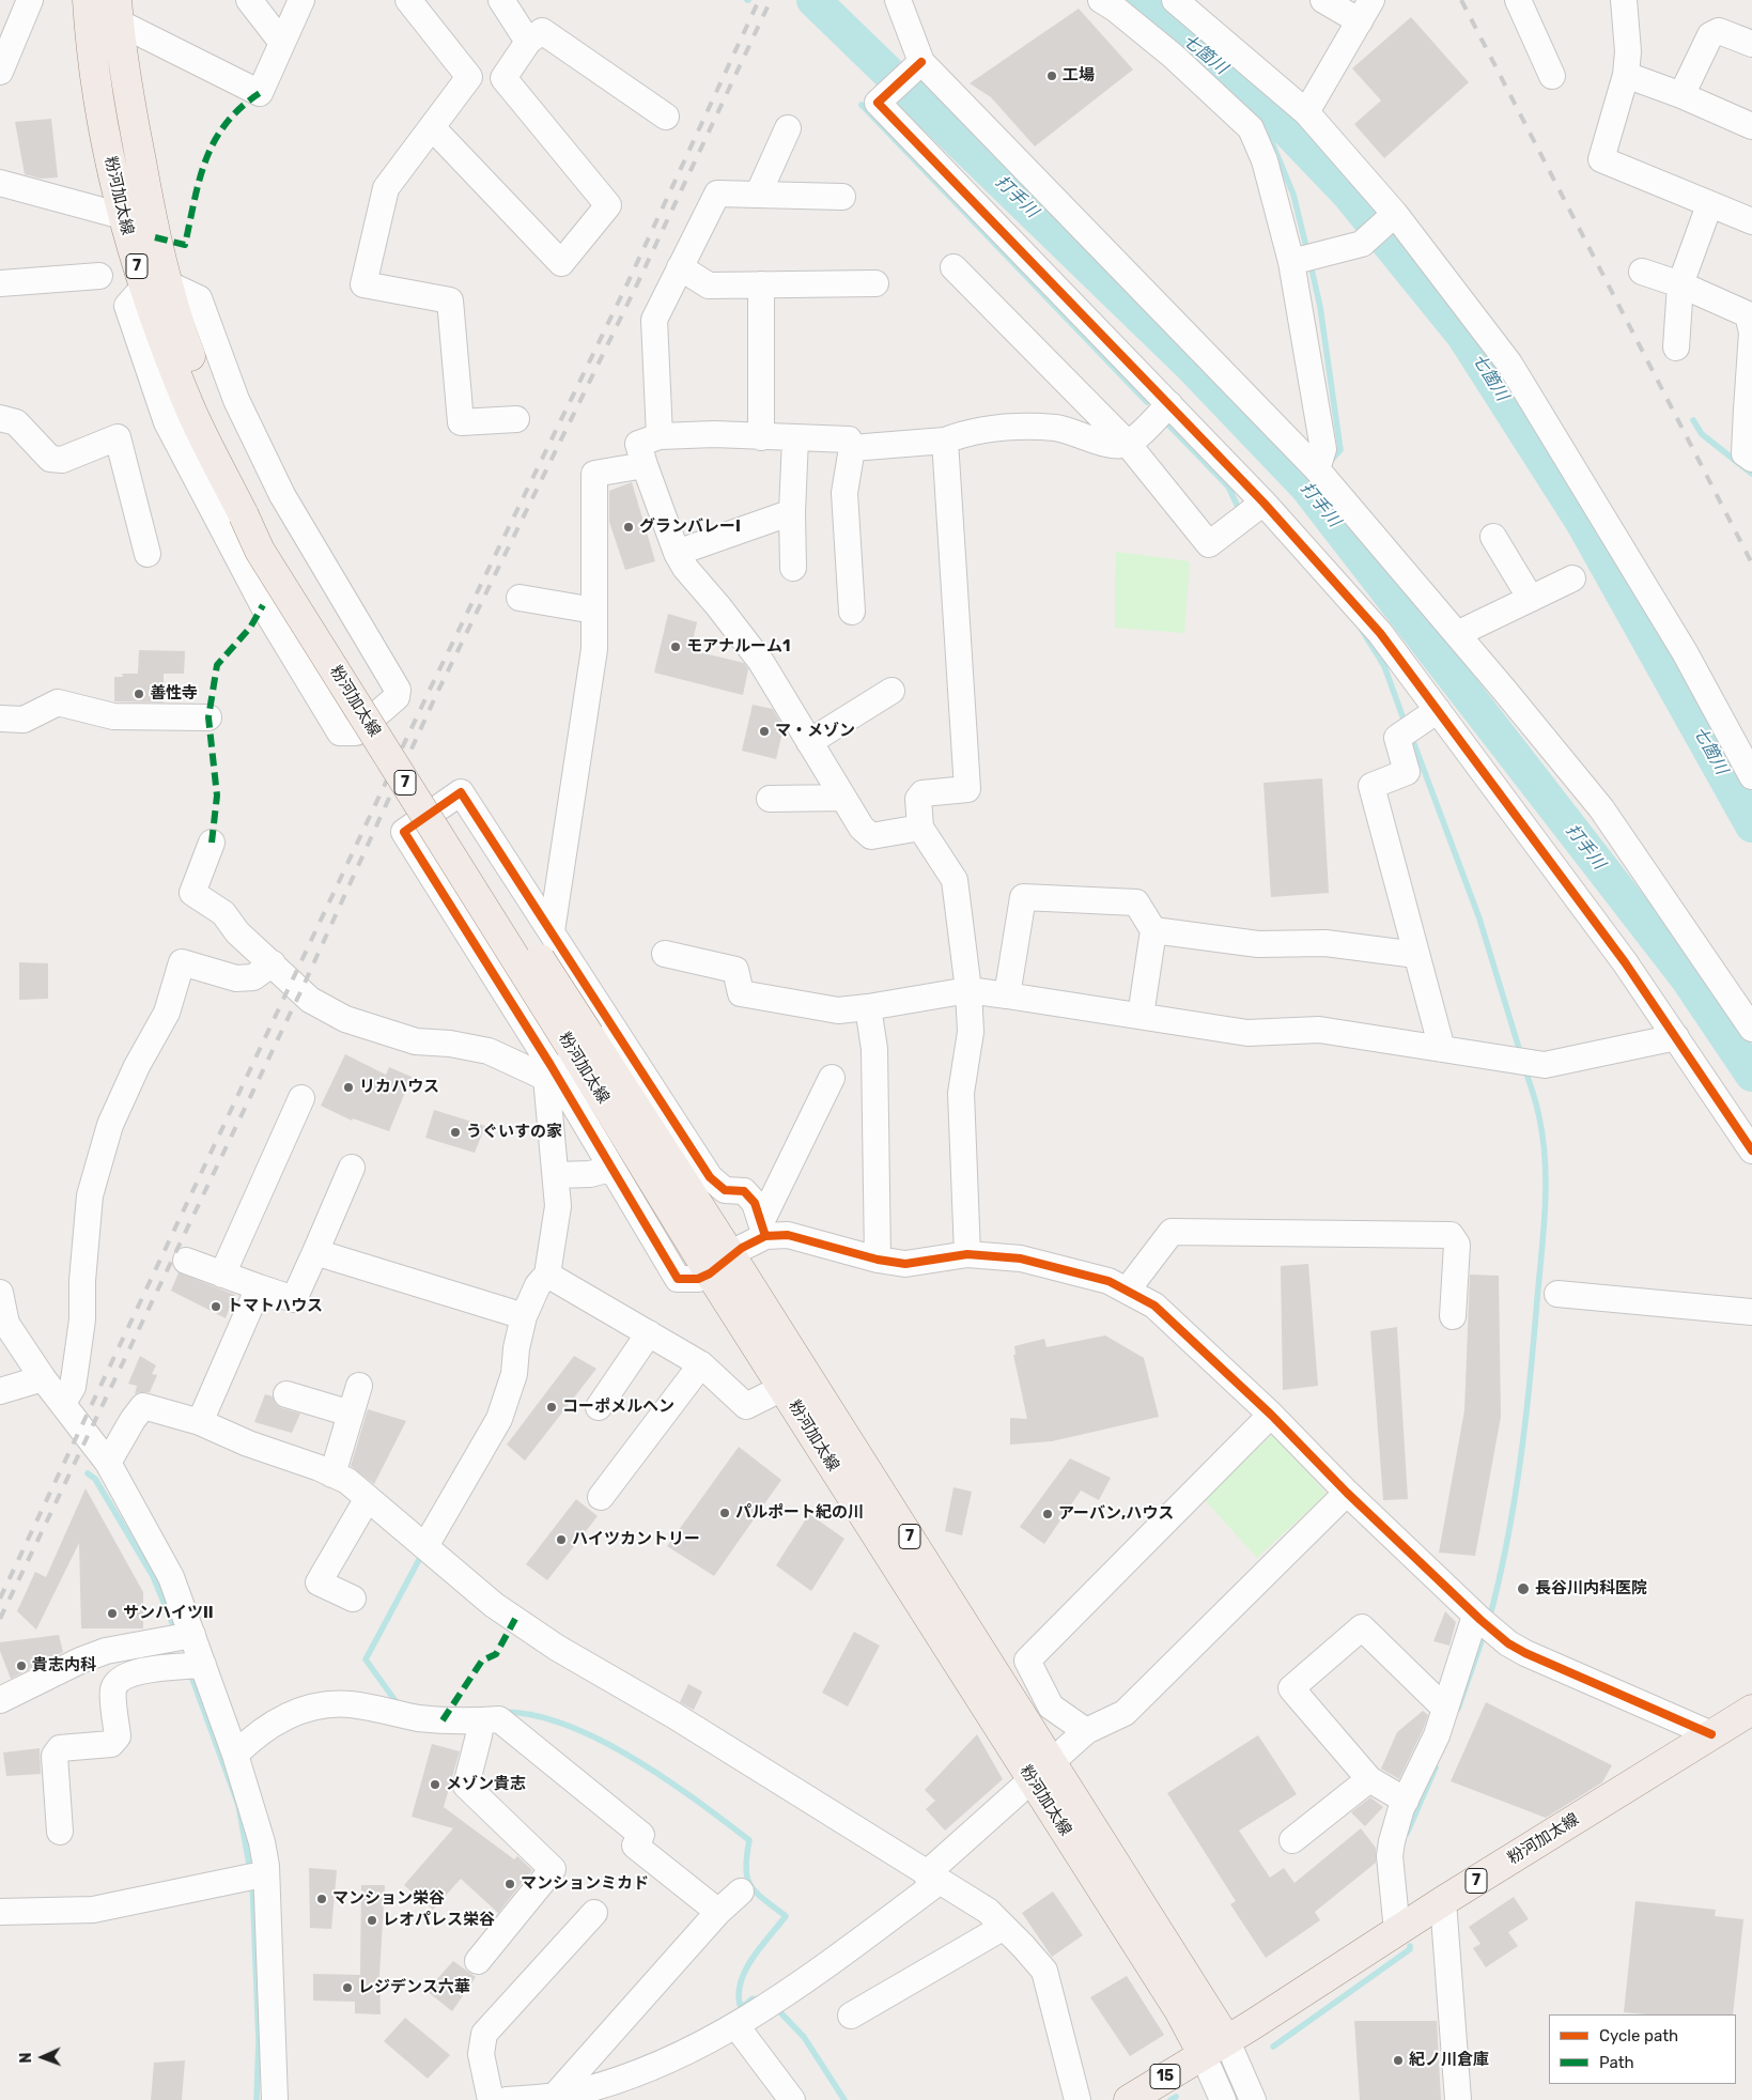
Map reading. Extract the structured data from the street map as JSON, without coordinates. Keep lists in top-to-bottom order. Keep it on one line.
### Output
{"streets":{"main road":["粉河加太線","7","15"]},"crossings":[["粉河加太線","15"]],"water":["七箇川","打手川"],"places":["工場","グランバレーI","モアナルーム1","善性寺","マ・メゾン","リカハウス","うぐいすの家","トマトハウス","コーポメルヘン","パルポート紀の川","アーバン,ハウス","ハイツカントリー","長谷川内科医院","サンハイツII","貴志内科","メゾン貴志","マンションミカド","マンション栄谷","レオパレス栄谷","レジデンス六華","紀ノ川倉庫"],"legend":["Cycle path","Path"],"north":"left"}
